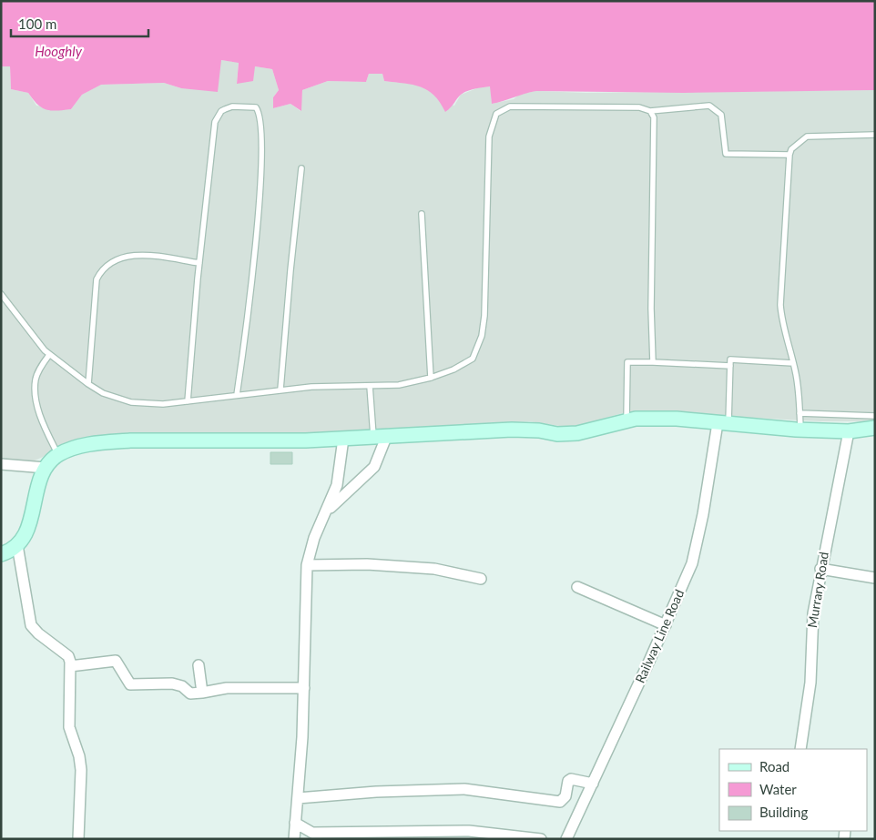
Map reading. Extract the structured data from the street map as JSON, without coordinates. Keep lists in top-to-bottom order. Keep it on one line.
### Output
{"streets":{"street":["Murrary Road","Railway Line Road"]},"water":["Hooghly"],"legend":["Road","Water","Building"],"scale_bar":"100 m"}
